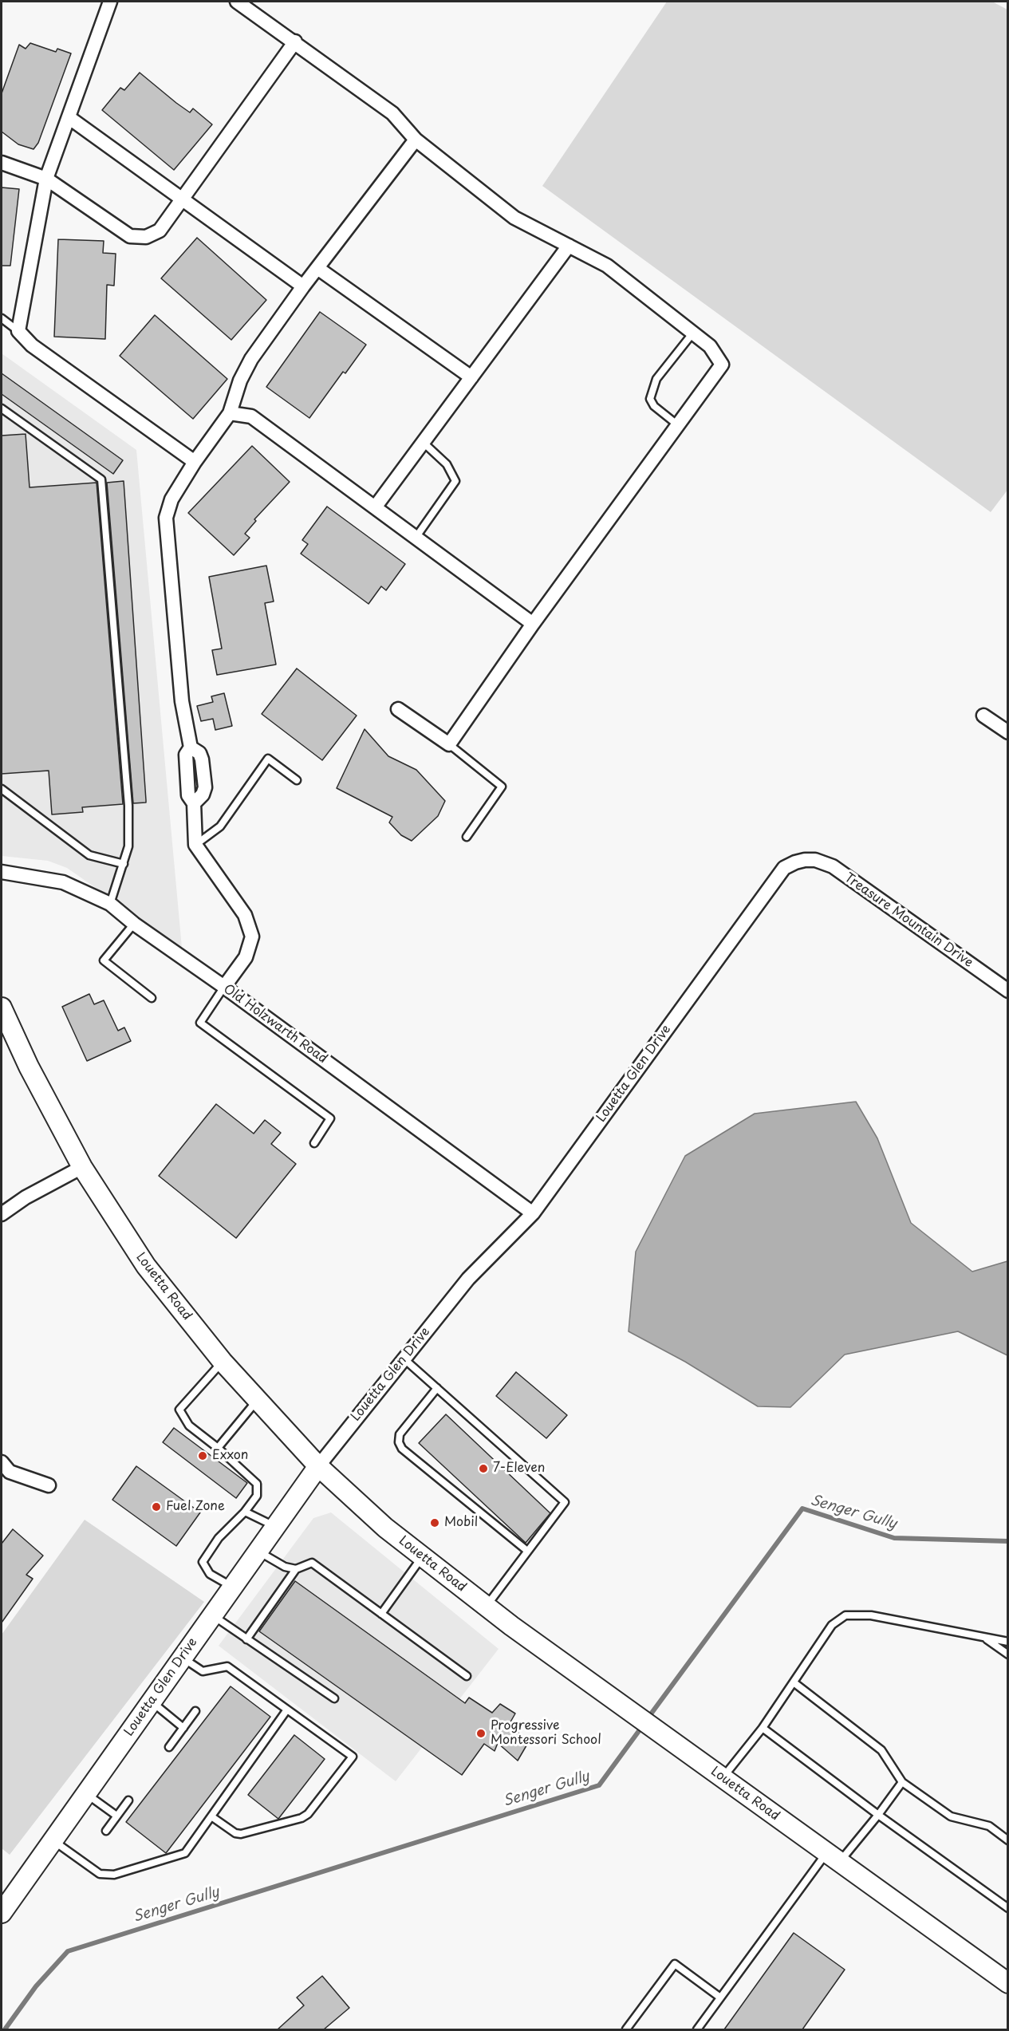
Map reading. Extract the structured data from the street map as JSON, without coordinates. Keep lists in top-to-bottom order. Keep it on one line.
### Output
{"streets":{"main road":["Louetta Glen Drive","Louetta Road"],"street":["Treasure Mountain Drive","Old Holzwarth Road"]},"crossings":[["Treasure Mountain Drive","Louetta Glen Drive"],["Old Holzwarth Road","Louetta Glen Drive"],["Louetta Glen Drive","Louetta Road"]],"water":["Senger Gully"],"places":["Exxon","7-Eleven","Fuel Zone","Mobil","Progressive Montessori School"]}
